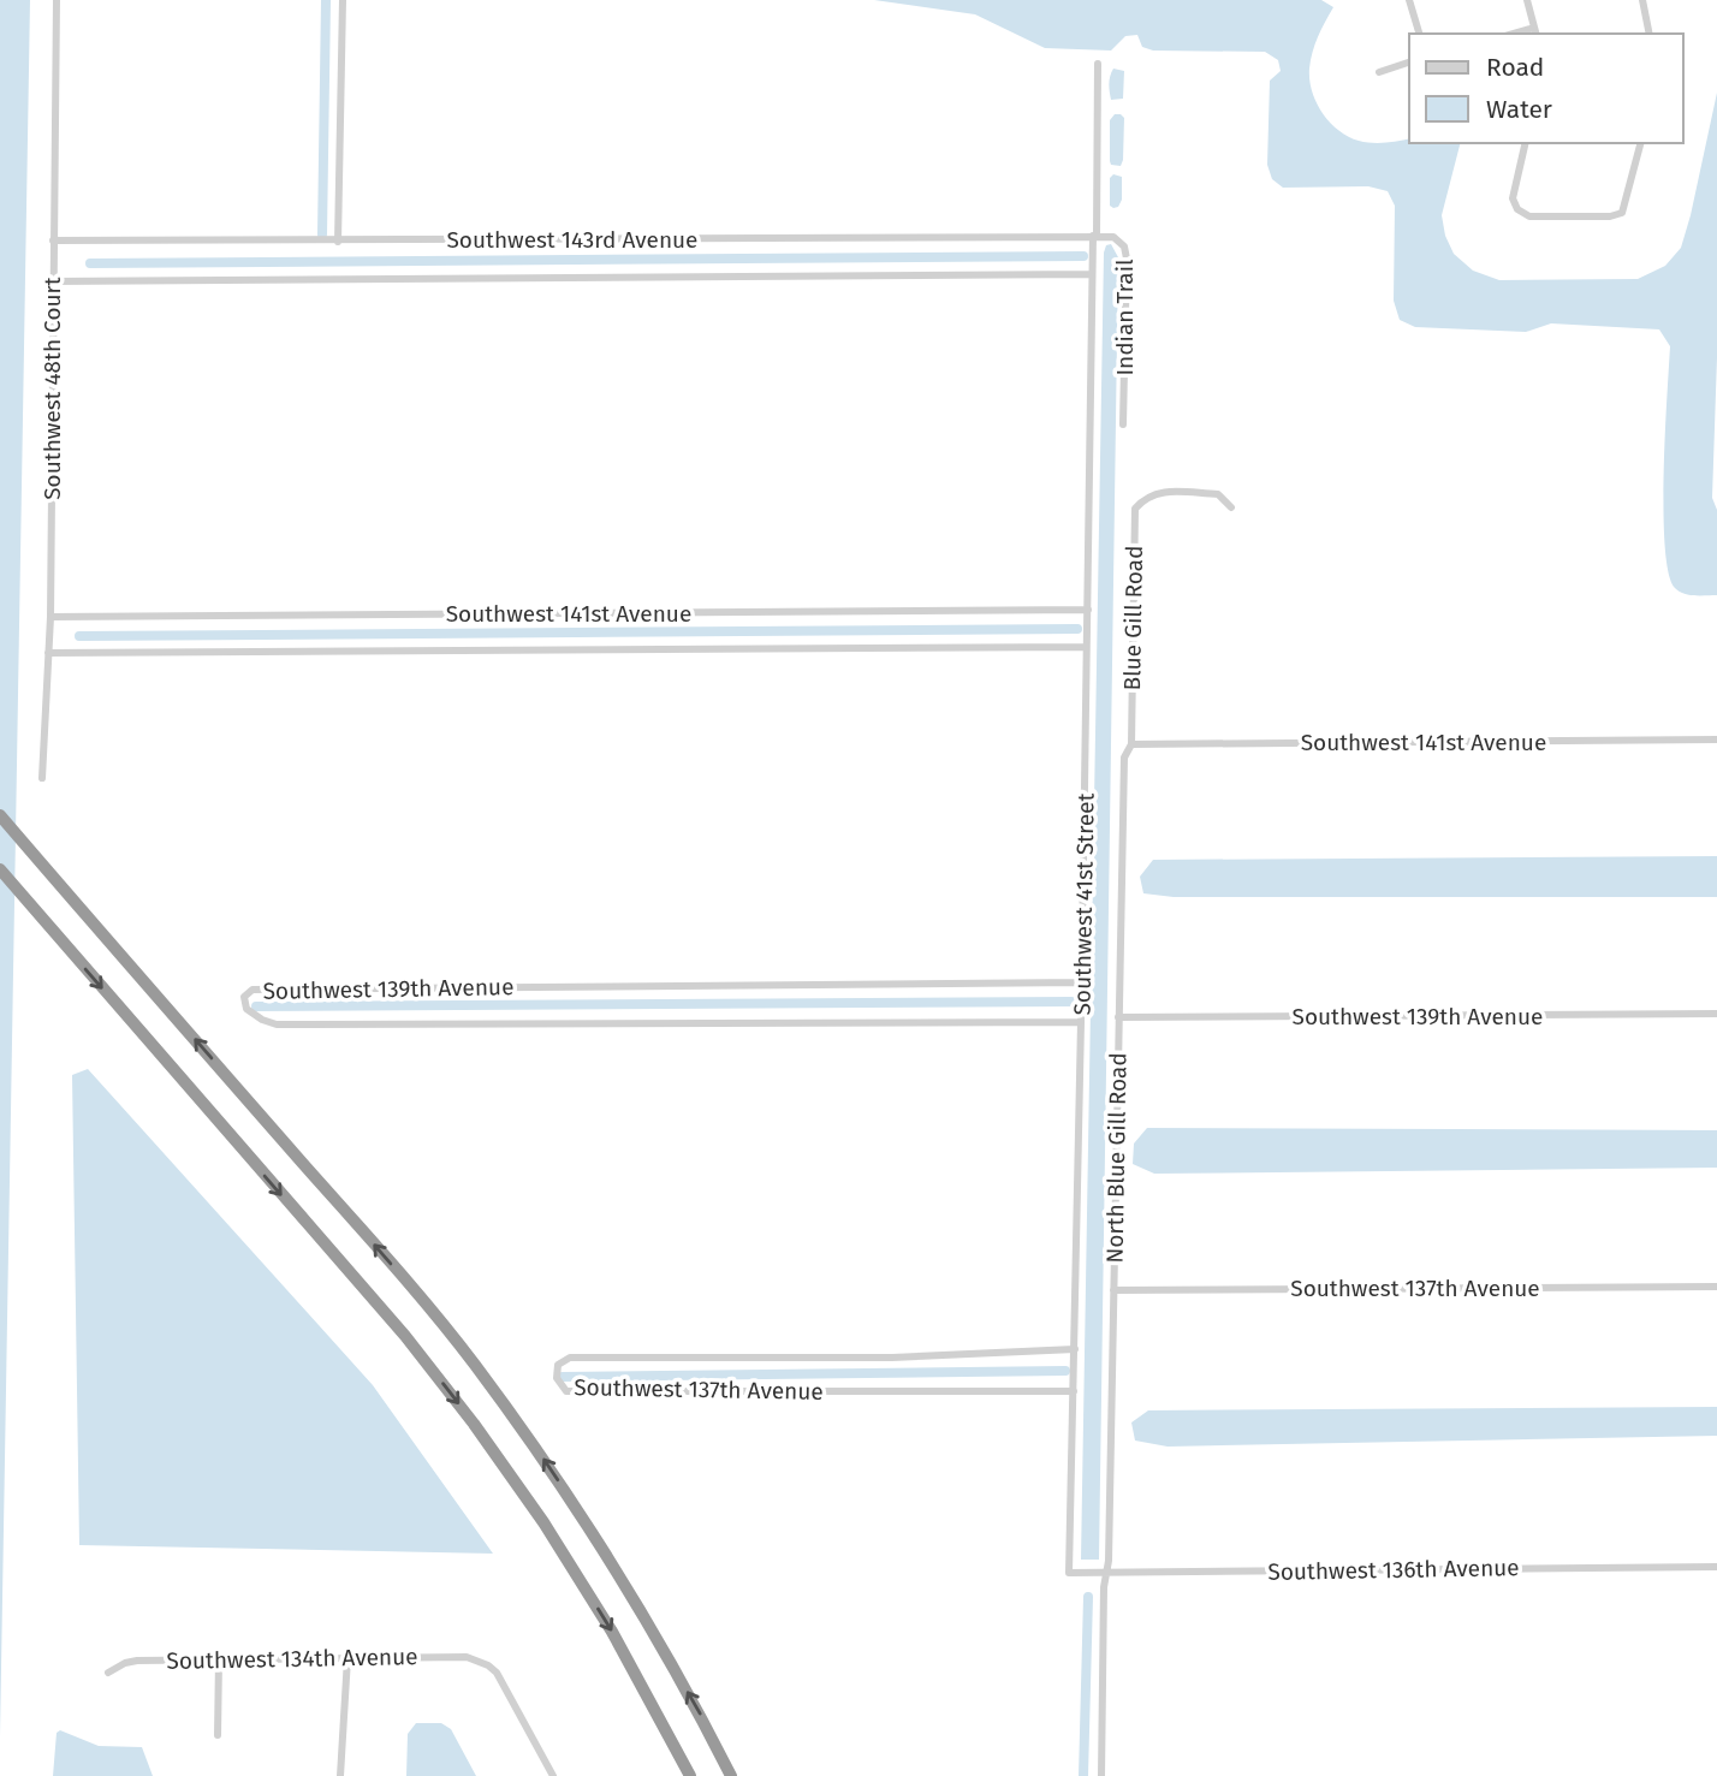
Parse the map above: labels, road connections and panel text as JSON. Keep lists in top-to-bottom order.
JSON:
{
  "streets": {
    "street": [
      "Southwest 143rd Avenue",
      "Indian Trail",
      "Southwest 48th Court",
      "Southwest 141st Avenue",
      "Blue Gill Road",
      "Southwest 41st Street",
      "Southwest 139th Avenue",
      "North Blue Gill Road",
      "Southwest 137th Avenue",
      "Southwest 136th Avenue",
      "Southwest 134th Avenue"
    ]
  },
  "crossings": [
    ["Southwest 143rd Avenue", "Indian Trail"],
    ["Southwest 143rd Avenue", "Southwest 48th Court"],
    ["Southwest 143rd Avenue", "Southwest 41st Street"],
    ["Indian Trail", "Southwest 41st Street"],
    ["Southwest 48th Court", "Southwest 141st Avenue"],
    ["Southwest 141st Avenue", "Blue Gill Road"],
    ["Southwest 141st Avenue", "Southwest 41st Street"],
    ["Southwest 141st Avenue", "North Blue Gill Road"],
    ["Blue Gill Road", "North Blue Gill Road"],
    ["Southwest 41st Street", "Southwest 139th Avenue"],
    ["Southwest 41st Street", "Southwest 137th Avenue"],
    ["Southwest 41st Street", "Southwest 136th Avenue"],
    ["Southwest 139th Avenue", "North Blue Gill Road"],
    ["North Blue Gill Road", "Southwest 137th Avenue"],
    ["North Blue Gill Road", "Southwest 136th Avenue"]
  ],
  "legend": ["Road", "Water"]
}
